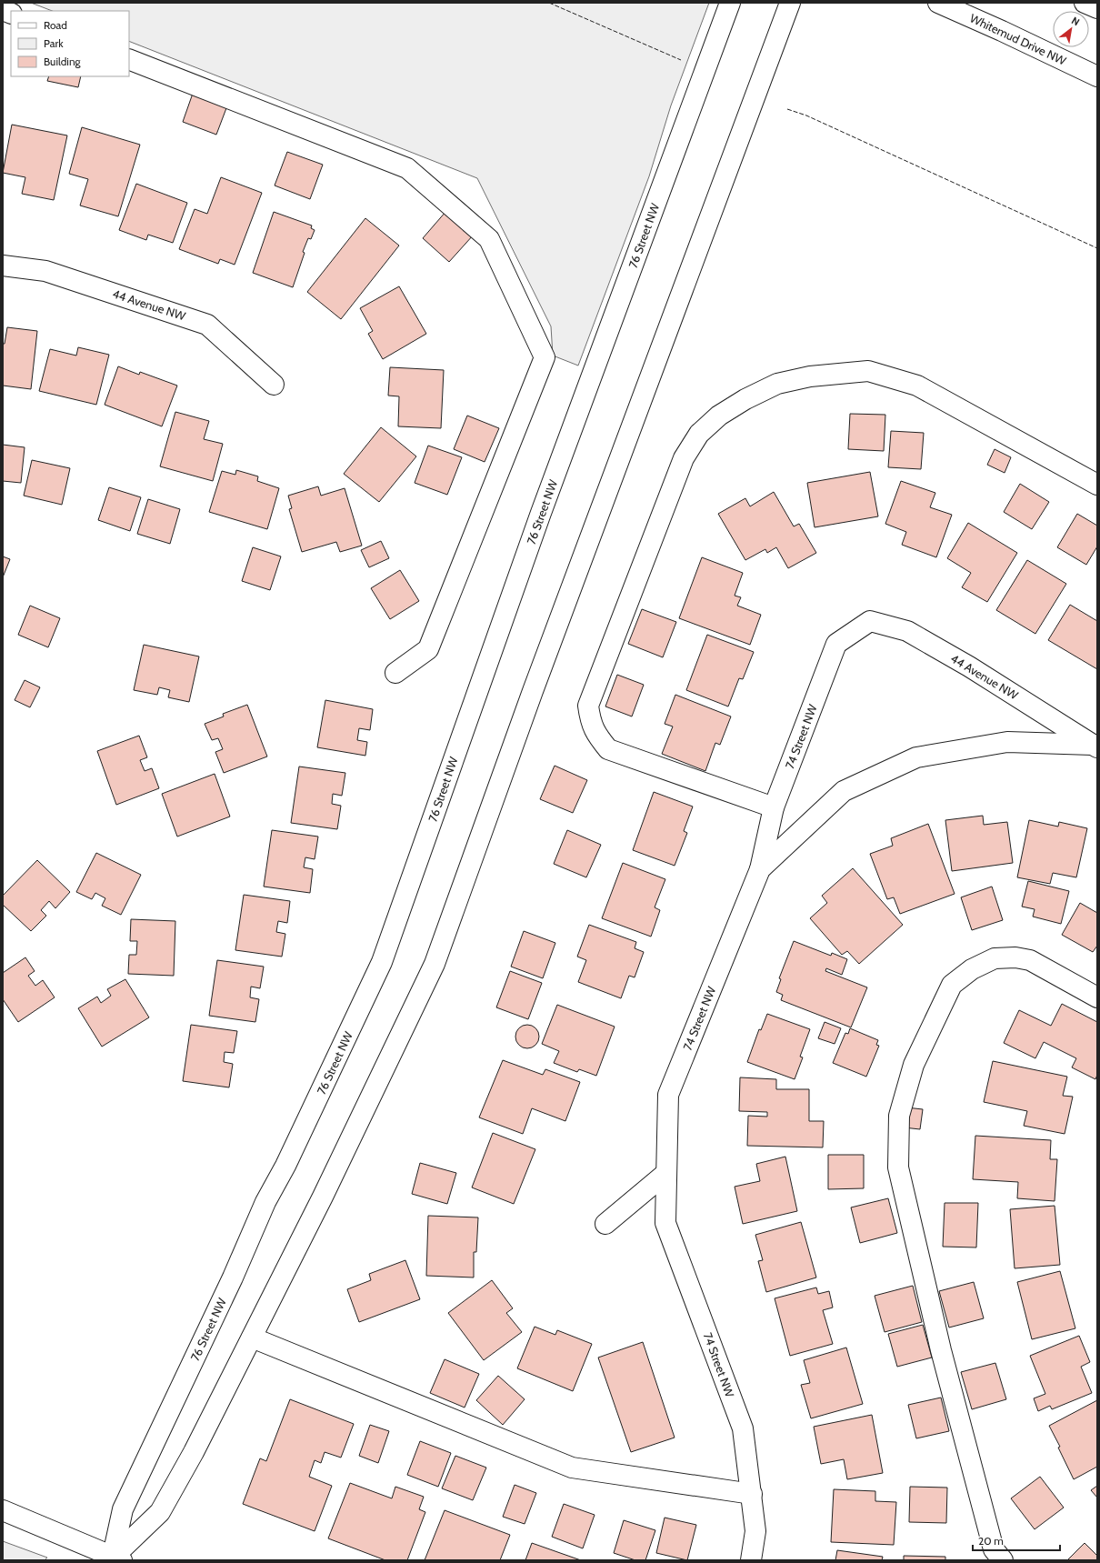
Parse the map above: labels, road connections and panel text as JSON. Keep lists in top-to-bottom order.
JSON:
{
  "streets": {
    "main road": [
      "Whitemud Drive NW",
      "76 Street NW",
      "44 Avenue NW",
      "74 Street NW"
    ]
  },
  "crossings": [
    ["44 Avenue NW", "74 Street NW"]
  ],
  "legend": ["Road", "Park", "Building"],
  "scale_bar": "20 m",
  "north": "top right"
}
